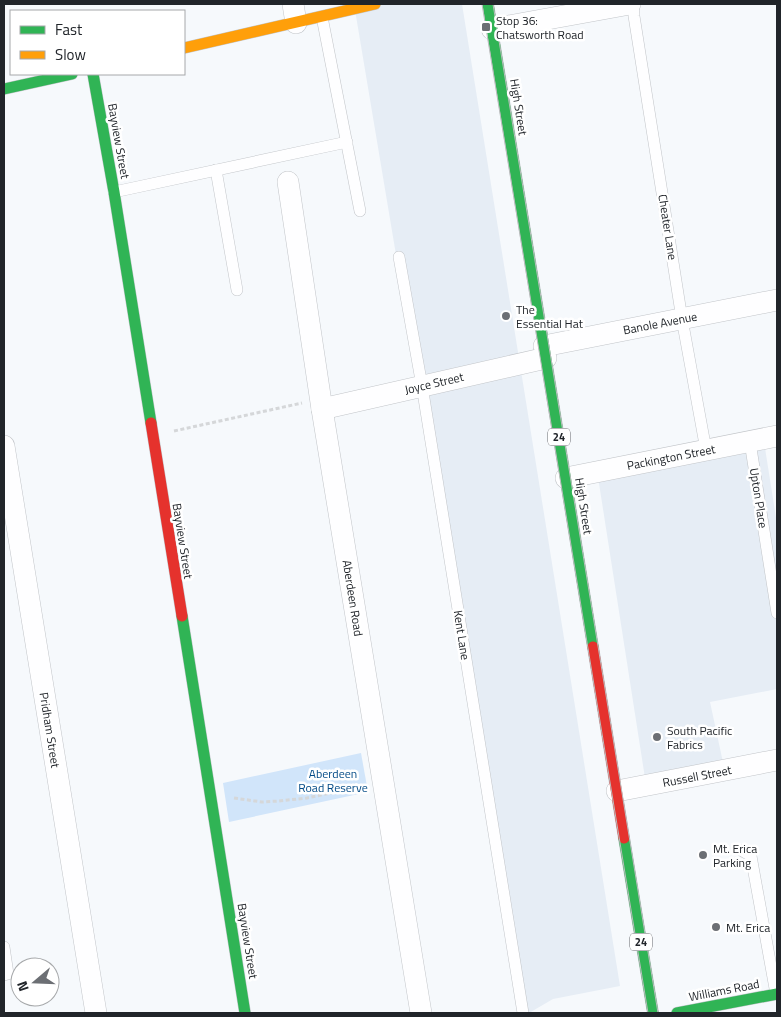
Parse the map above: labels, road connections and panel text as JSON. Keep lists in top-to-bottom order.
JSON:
{
  "streets": {
    "street": [
      "High Street",
      "Bayview Street",
      "Banole Avenue",
      "Joyce Street",
      "24",
      "Packington Street",
      "Aberdeen Road",
      "Pridham Street",
      "Russell Street",
      "Williams Road"
    ],
    "lane": ["Cheater Lane", "Upton Place", "Kent Lane"]
  },
  "crossings": [
    ["High Street", "Banole Avenue"],
    ["High Street", "Joyce Street"],
    ["High Street", "Packington Street"],
    ["High Street", "Russell Street"],
    ["Cheater Lane", "Banole Avenue"],
    ["Cheater Lane", "Packington Street"],
    ["Banole Avenue", "Joyce Street"],
    ["Joyce Street", "Aberdeen Road"],
    ["Joyce Street", "Kent Lane"],
    ["Packington Street", "Upton Place"]
  ],
  "parks": ["Aberdeen Road Reserve"],
  "places": {
    "transit": ["Stop 36: Chatsworth Road"],
    "other": [
      "The Essential Hat",
      "South Pacific Fabrics",
      "Mt. Erica Parking",
      "Mt. Erica"
    ]
  },
  "legend": ["Fast", "Slow"],
  "north": "left"
}
